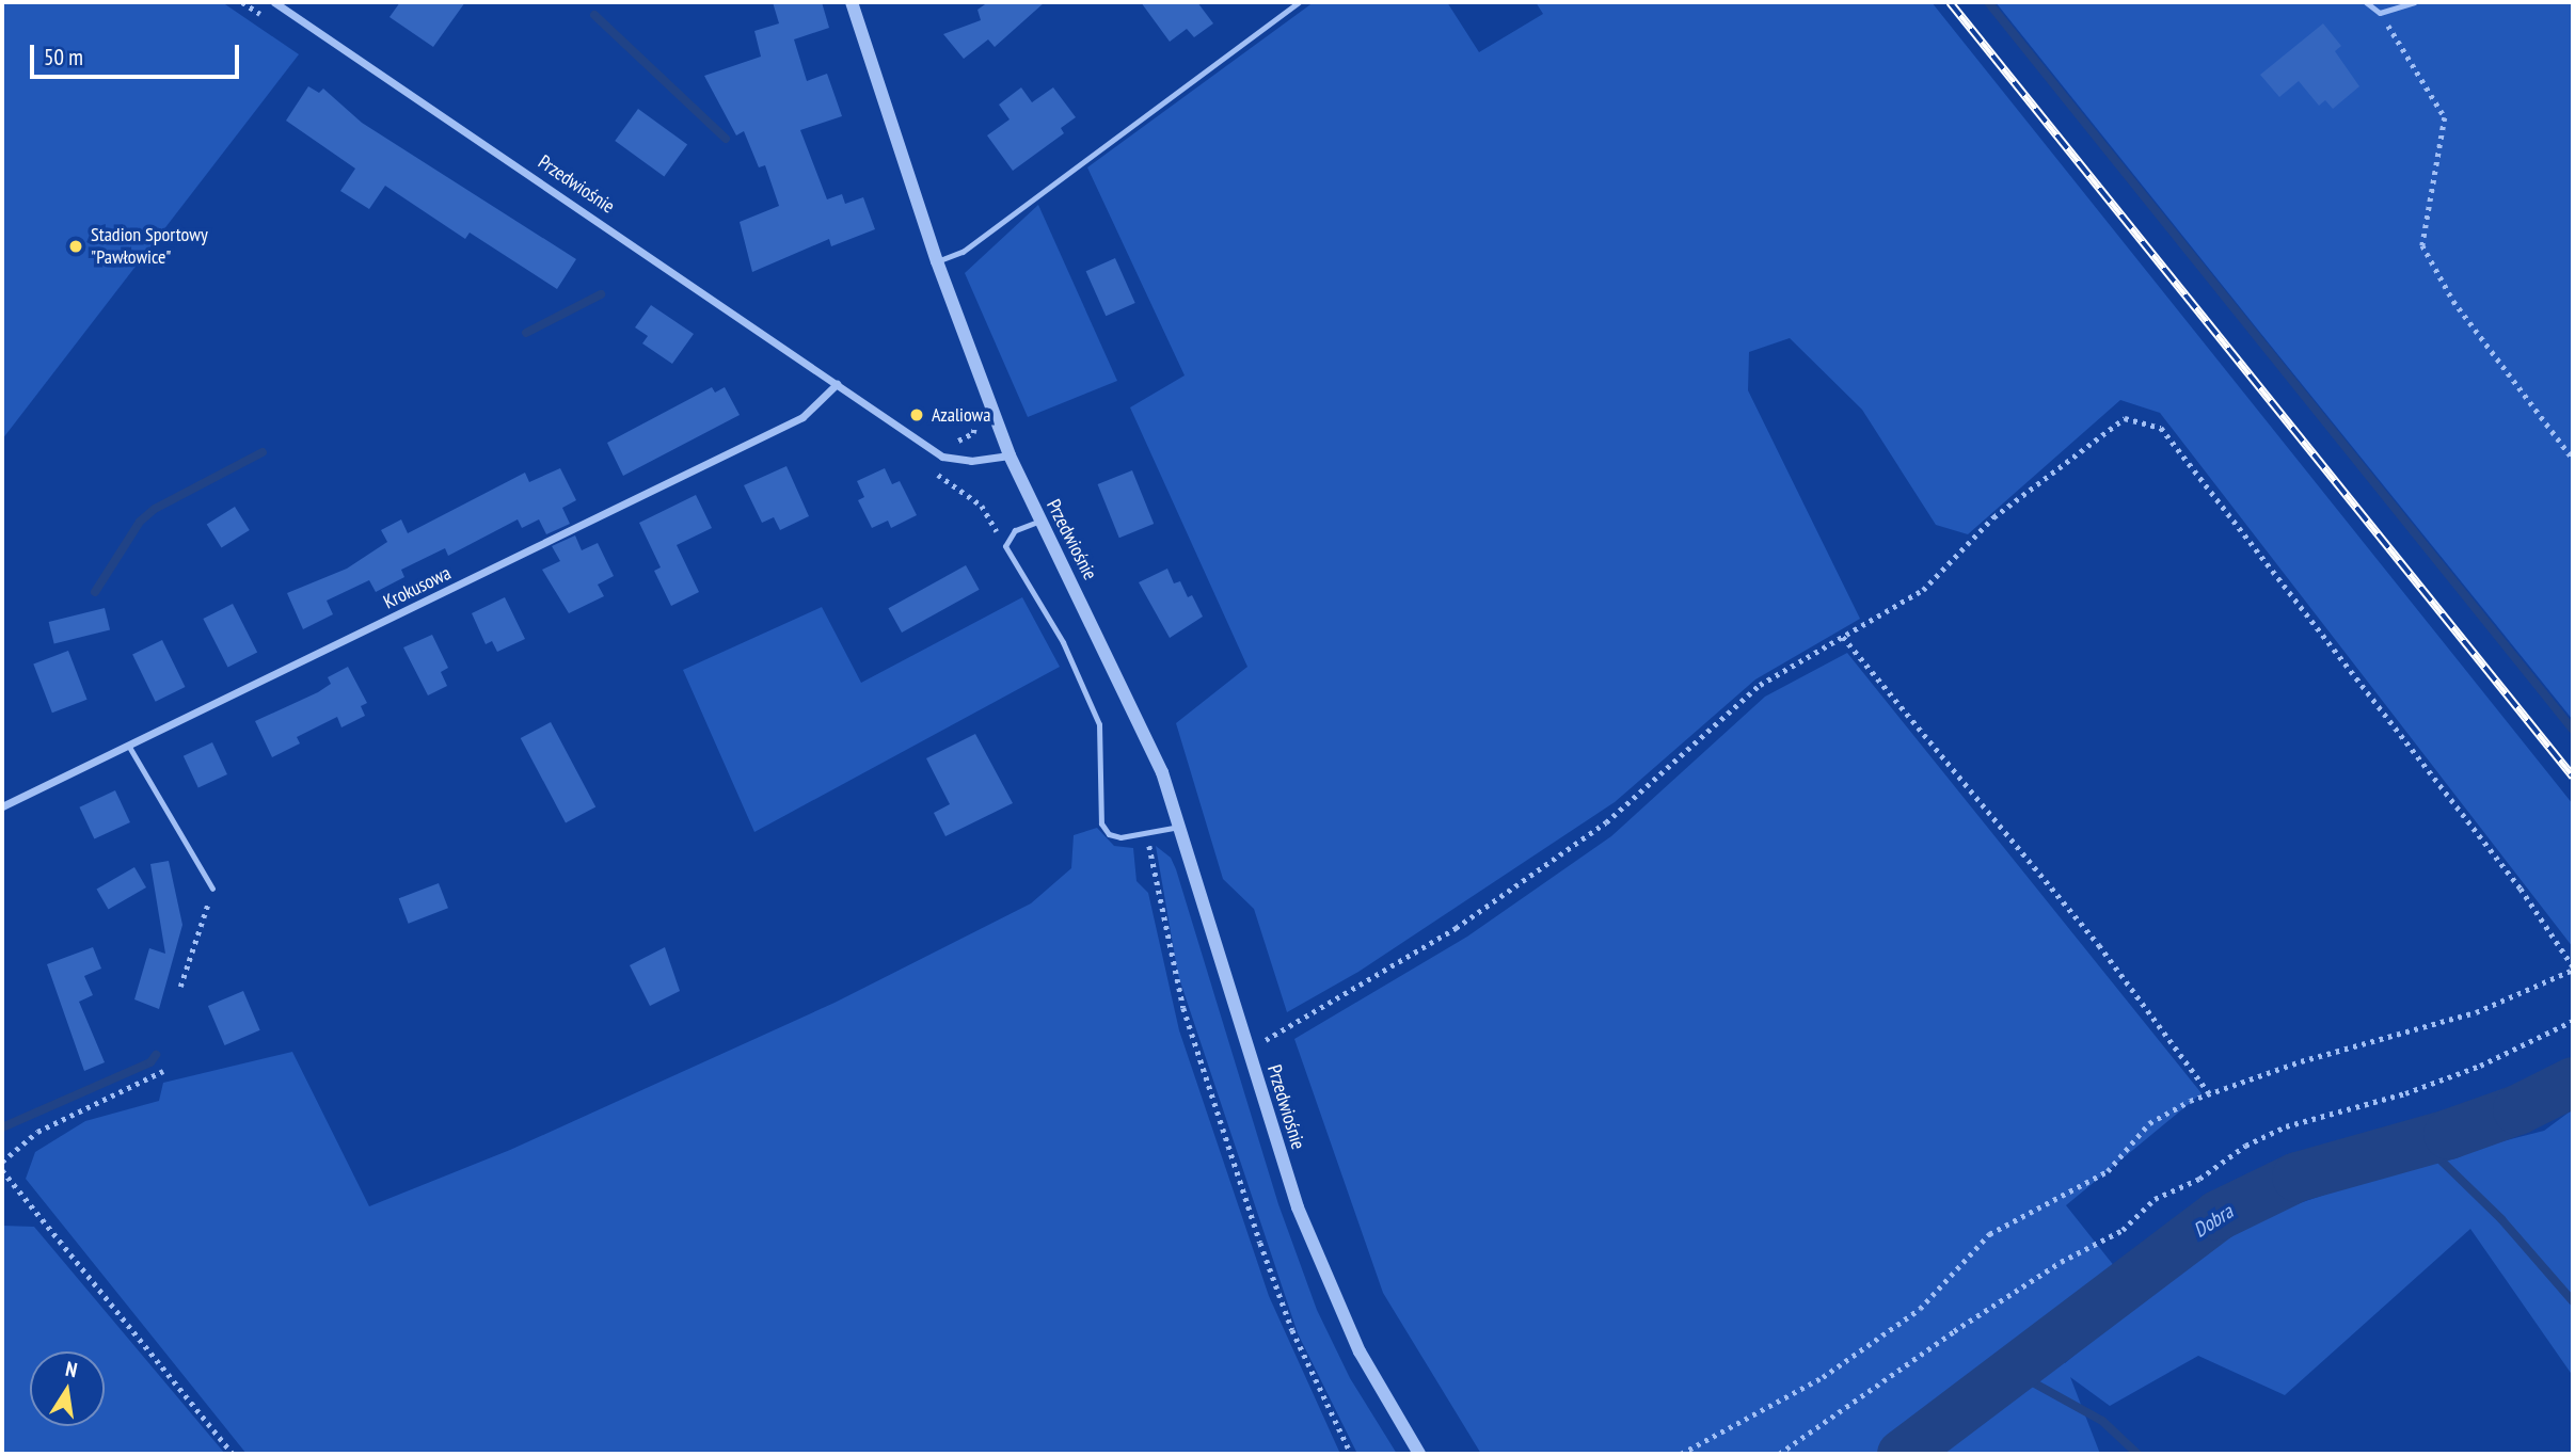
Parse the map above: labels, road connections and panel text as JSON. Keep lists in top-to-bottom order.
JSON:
{
  "streets": {
    "street": ["Przedwiośnie", "Krokusowa"]
  },
  "crossings": [
    ["Przedwiośnie", "Krokusowa"]
  ],
  "water": ["Dobra"],
  "places": ["Stadion Sportowy \"Pawłowice\"", "Azaliowa"],
  "scale_bar": "50 m",
  "north": "top"
}
